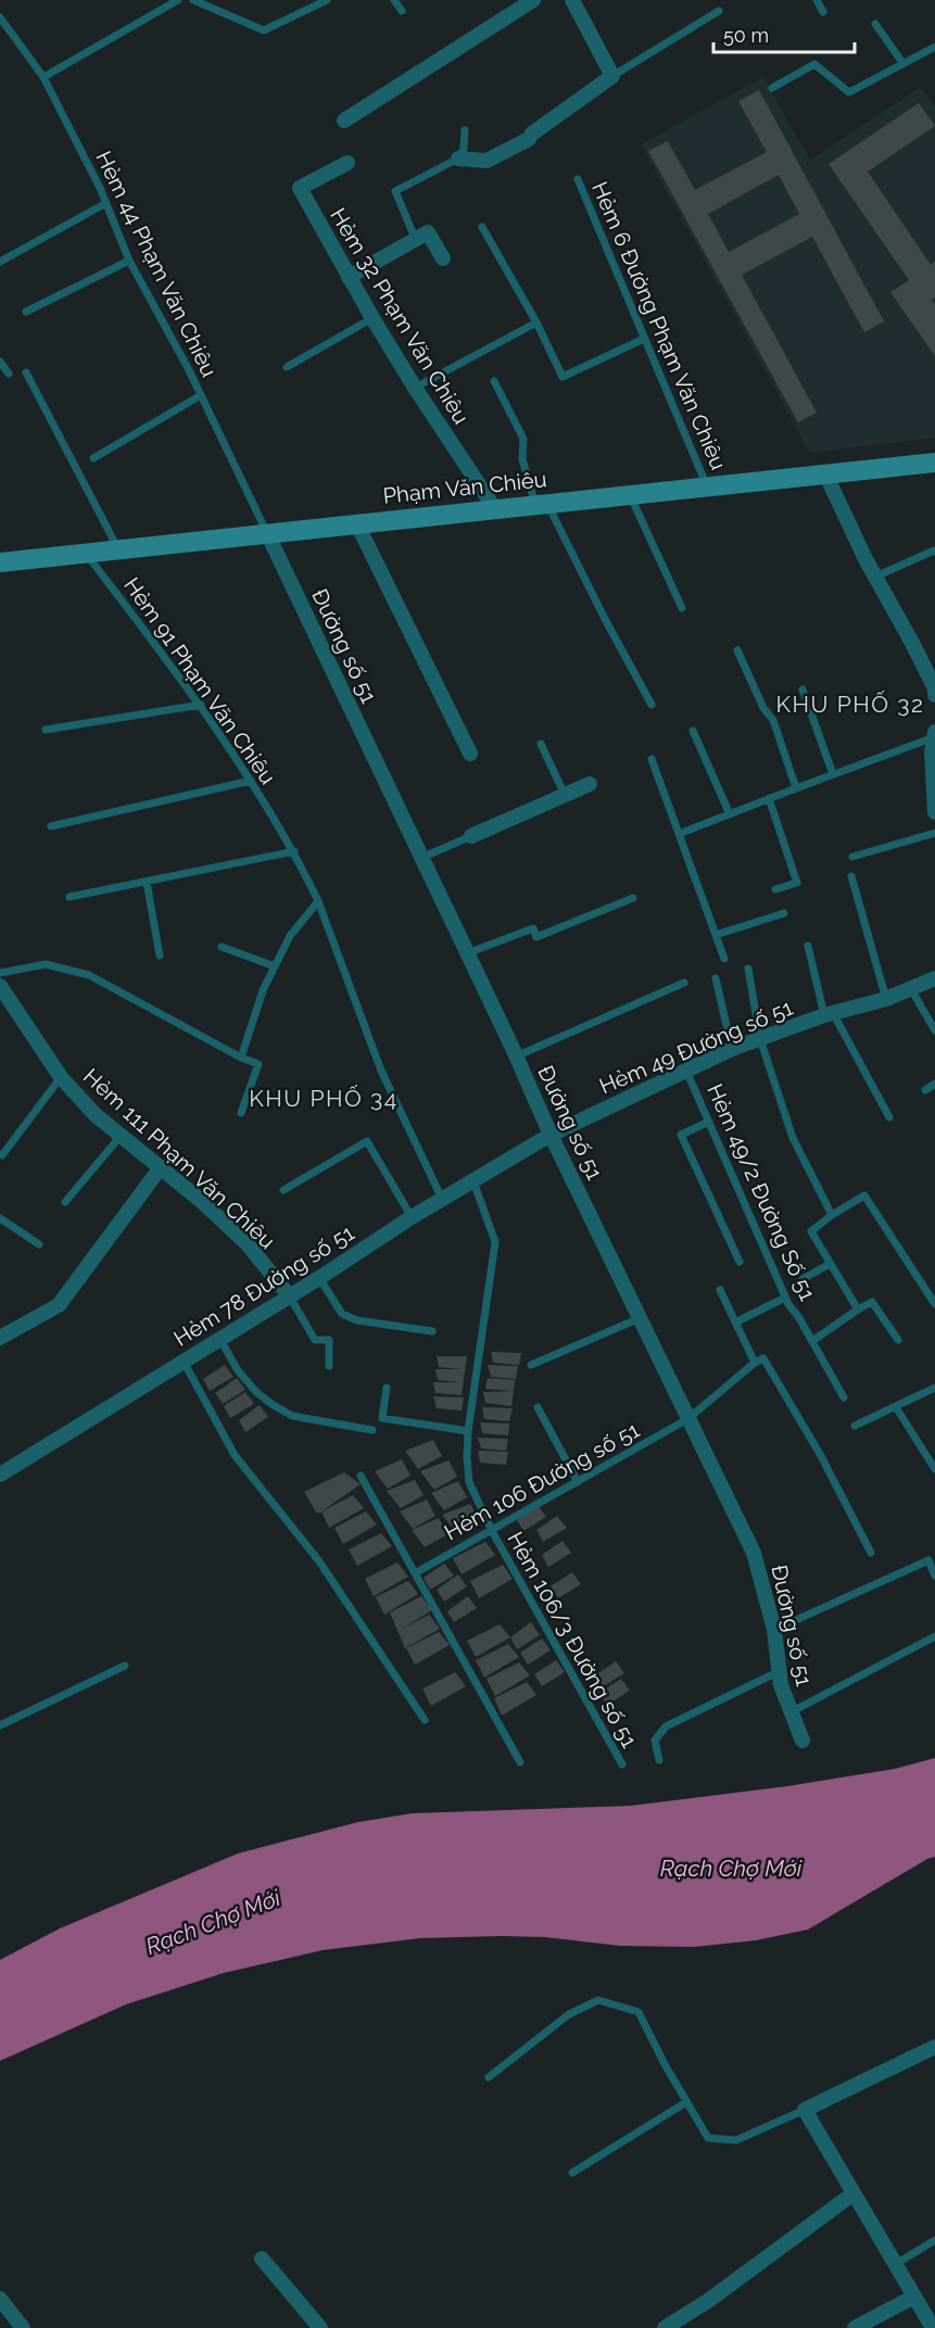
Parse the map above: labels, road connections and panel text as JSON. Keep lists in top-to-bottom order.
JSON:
{
  "streets": {
    "main road": ["Phạm Văn Chiêu"],
    "street": [
      "Hẻm 32 Phạm Văn Chiêu",
      "Đường số 51",
      "Hẻm 49 Đường số 51",
      "Hẻm 111 Phạm Văn Chiêu",
      "Hẻm 78 Đường số 51"
    ],
    "lane": [
      "Hẻm 44 Phạm Văn Chiêu",
      "Hẻm 6 Đường Phạm Văn Chiêu",
      "Hẻm 91 Phạm Văn Chiêu",
      "Hẻm 49/2 Đường Số 51",
      "Hẻm 106 Đường số 51",
      "Hẻm 106/3 Đường số 51"
    ]
  },
  "crossings": [
    ["Hẻm 44 Phạm Văn Chiêu", "Phạm Văn Chiêu"],
    ["Hẻm 44 Phạm Văn Chiêu", "Đường số 51"],
    ["Hẻm 32 Phạm Văn Chiêu", "Phạm Văn Chiêu"],
    ["Hẻm 6 Đường Phạm Văn Chiêu", "Phạm Văn Chiêu"],
    ["Phạm Văn Chiêu", "Đường số 51"],
    ["Phạm Văn Chiêu", "Hẻm 91 Phạm Văn Chiêu"],
    ["Đường số 51", "Hẻm 49 Đường số 51"],
    ["Đường số 51", "Hẻm 78 Đường số 51"],
    ["Đường số 51", "Hẻm 106 Đường số 51"],
    ["Hẻm 91 Phạm Văn Chiêu", "Hẻm 78 Đường số 51"],
    ["Hẻm 49 Đường số 51", "Hẻm 49/2 Đường Số 51"],
    ["Hẻm 49 Đường số 51", "Hẻm 78 Đường số 51"],
    ["Hẻm 111 Phạm Văn Chiêu", "Hẻm 78 Đường số 51"],
    ["Hẻm 78 Đường số 51", "Hẻm 106/3 Đường số 51"],
    ["Hẻm 106 Đường số 51", "Hẻm 106/3 Đường số 51"]
  ],
  "districts": ["KHU PHỐ 32", "KHU PHỐ 34"],
  "water": ["Rạch Chợ Mới"],
  "scale_bar": "50 m"
}
